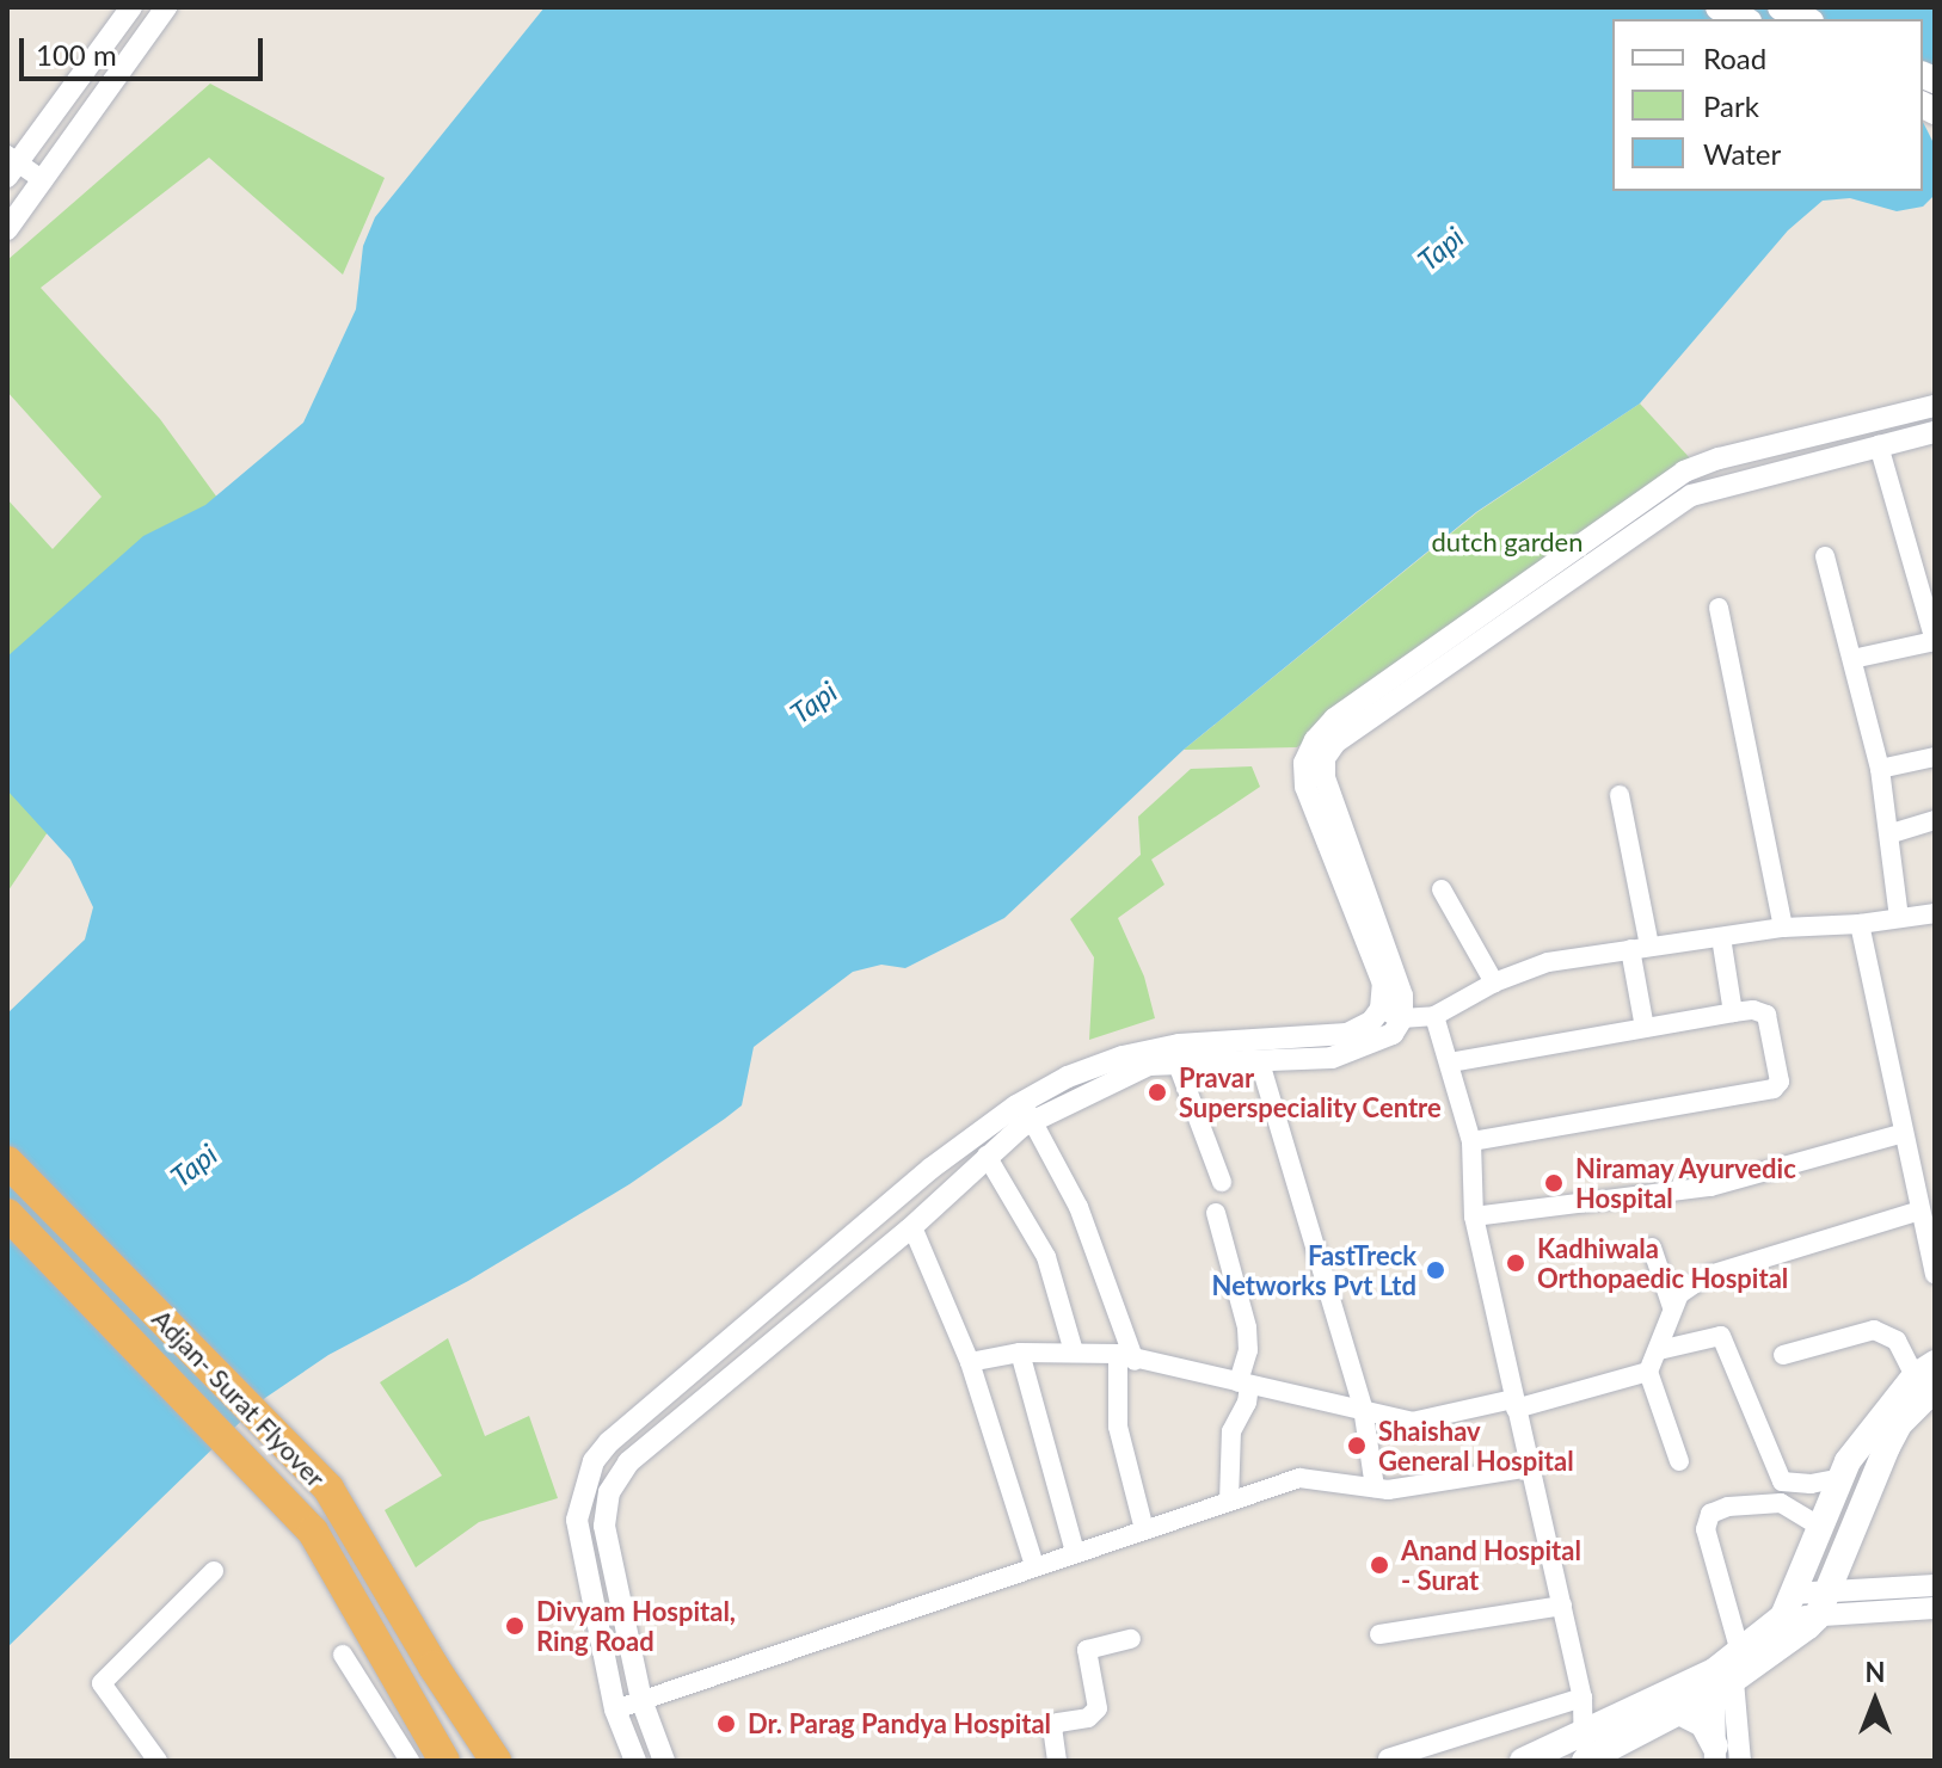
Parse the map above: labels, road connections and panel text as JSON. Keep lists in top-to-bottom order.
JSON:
{
  "streets": {
    "highway": ["Adjan- Surat Flyover"]
  },
  "water": ["Tapi"],
  "parks": ["dutch garden"],
  "places": [
    "Pravar Superspeciality Centre",
    "Niramay Ayurvedic Hospital",
    "Kadhiwala Orthopaedic Hospital",
    "FastTreck Networks Pvt Ltd",
    "Shaishav General Hospital",
    "Anand Hospital - Surat",
    "Divyam Hospital, Ring Road",
    "Dr. Parag Pandya Hospital"
  ],
  "legend": ["Road", "Park", "Water"],
  "scale_bar": "100 m",
  "north": "top"
}
